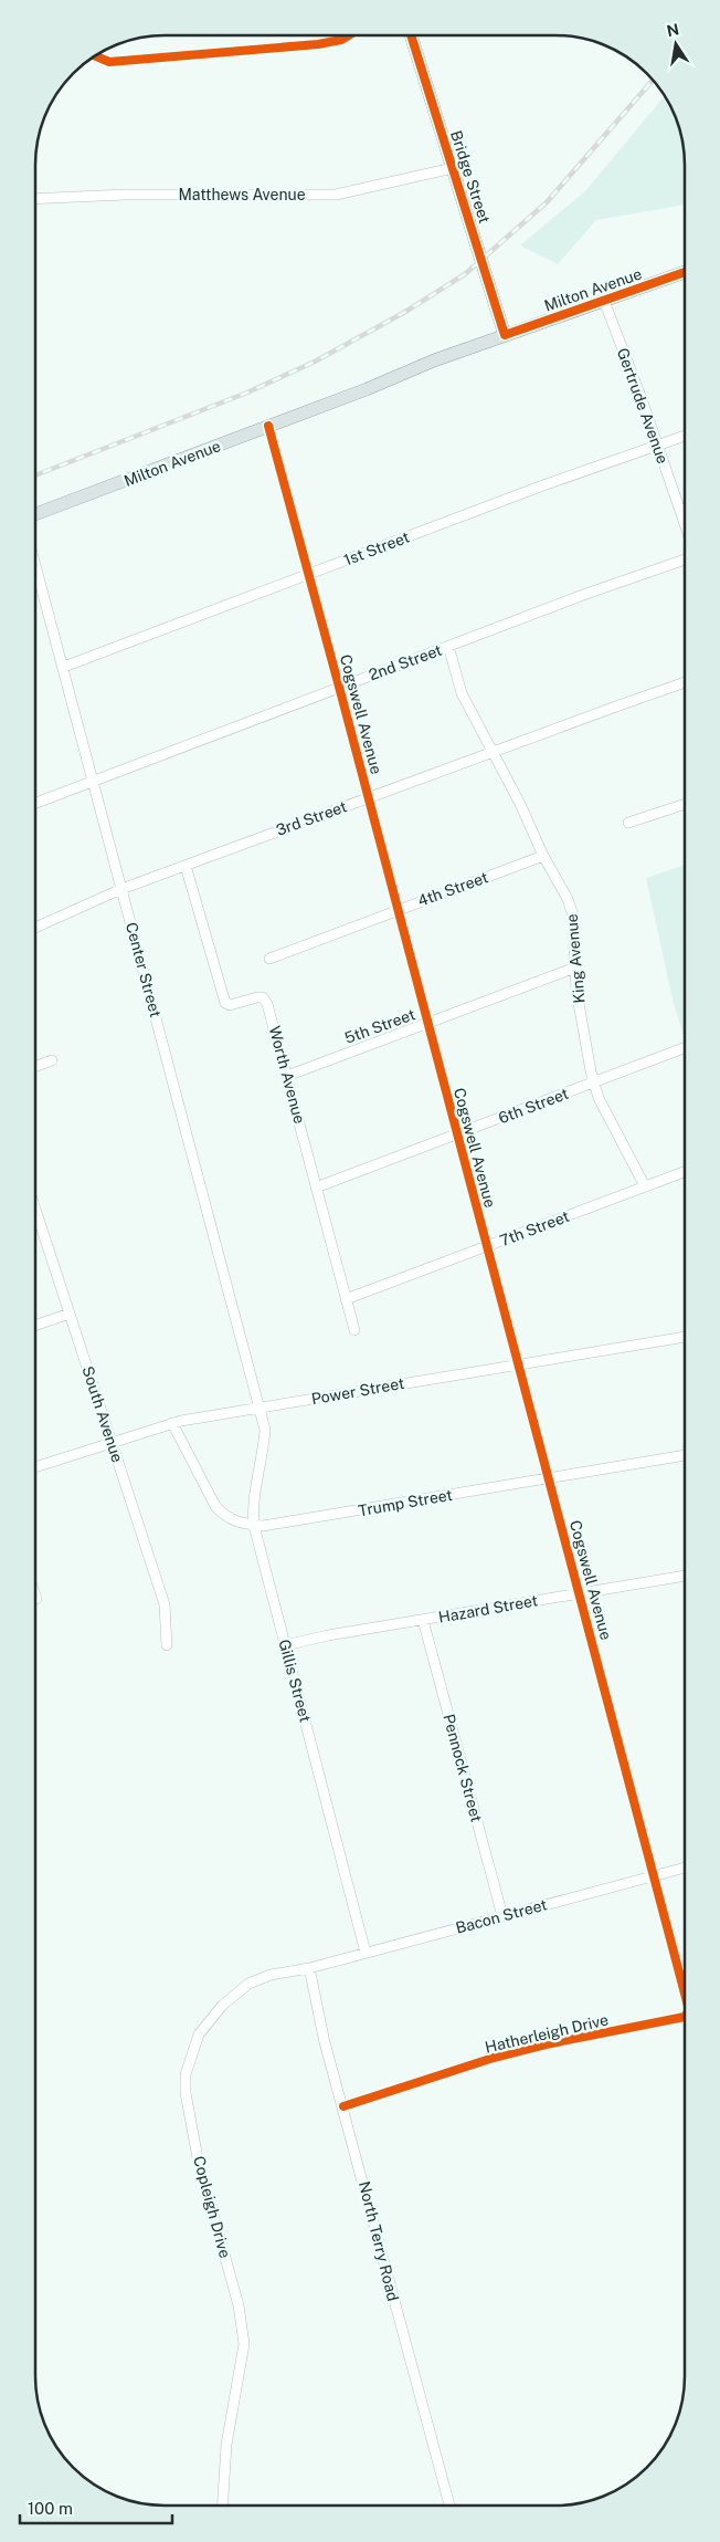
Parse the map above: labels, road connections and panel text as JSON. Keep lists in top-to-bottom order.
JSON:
{
  "streets": {
    "main road": ["Bridge Street", "Milton Avenue"],
    "street": [
      "Matthews Avenue",
      "Gertrude Avenue",
      "1st Street",
      "2nd Street",
      "Cogswell Avenue",
      "3rd Street",
      "4th Street",
      "King Avenue",
      "Center Street",
      "5th Street",
      "Worth Avenue",
      "6th Street",
      "7th Street",
      "Power Street",
      "South Avenue",
      "Trump Street",
      "Hazard Street",
      "Gillis Street",
      "Pennock Street",
      "Bacon Street",
      "Hatherleigh Drive",
      "Copleigh Drive",
      "North Terry Road"
    ]
  },
  "crossings": [
    ["Bridge Street", "Matthews Avenue"],
    ["Bridge Street", "Milton Avenue"],
    ["Milton Avenue", "Gertrude Avenue"],
    ["Milton Avenue", "Cogswell Avenue"],
    ["Gertrude Avenue", "1st Street"],
    ["1st Street", "Cogswell Avenue"],
    ["1st Street", "Center Street"],
    ["2nd Street", "Cogswell Avenue"],
    ["2nd Street", "King Avenue"],
    ["2nd Street", "Center Street"],
    ["Cogswell Avenue", "3rd Street"],
    ["Cogswell Avenue", "4th Street"],
    ["Cogswell Avenue", "5th Street"],
    ["Cogswell Avenue", "6th Street"],
    ["Cogswell Avenue", "7th Street"],
    ["Cogswell Avenue", "Power Street"],
    ["Cogswell Avenue", "Trump Street"],
    ["Cogswell Avenue", "Hazard Street"],
    ["Cogswell Avenue", "Bacon Street"],
    ["Cogswell Avenue", "Hatherleigh Drive"],
    ["3rd Street", "King Avenue"],
    ["3rd Street", "Center Street"],
    ["3rd Street", "Worth Avenue"],
    ["4th Street", "King Avenue"],
    ["King Avenue", "5th Street"],
    ["King Avenue", "6th Street"],
    ["King Avenue", "7th Street"],
    ["Center Street", "Power Street"],
    ["Center Street", "Gillis Street"],
    ["5th Street", "Worth Avenue"],
    ["Worth Avenue", "6th Street"],
    ["Worth Avenue", "7th Street"],
    ["Power Street", "South Avenue"],
    ["Power Street", "Trump Street"],
    ["Power Street", "Gillis Street"],
    ["Trump Street", "Gillis Street"],
    ["Hazard Street", "Gillis Street"],
    ["Hazard Street", "Pennock Street"],
    ["Gillis Street", "Bacon Street"],
    ["Pennock Street", "Bacon Street"],
    ["Bacon Street", "Copleigh Drive"],
    ["Bacon Street", "North Terry Road"],
    ["Hatherleigh Drive", "North Terry Road"],
    ["Copleigh Drive", "North Terry Road"]
  ],
  "scale_bar": "100 m",
  "north": "top"
}
